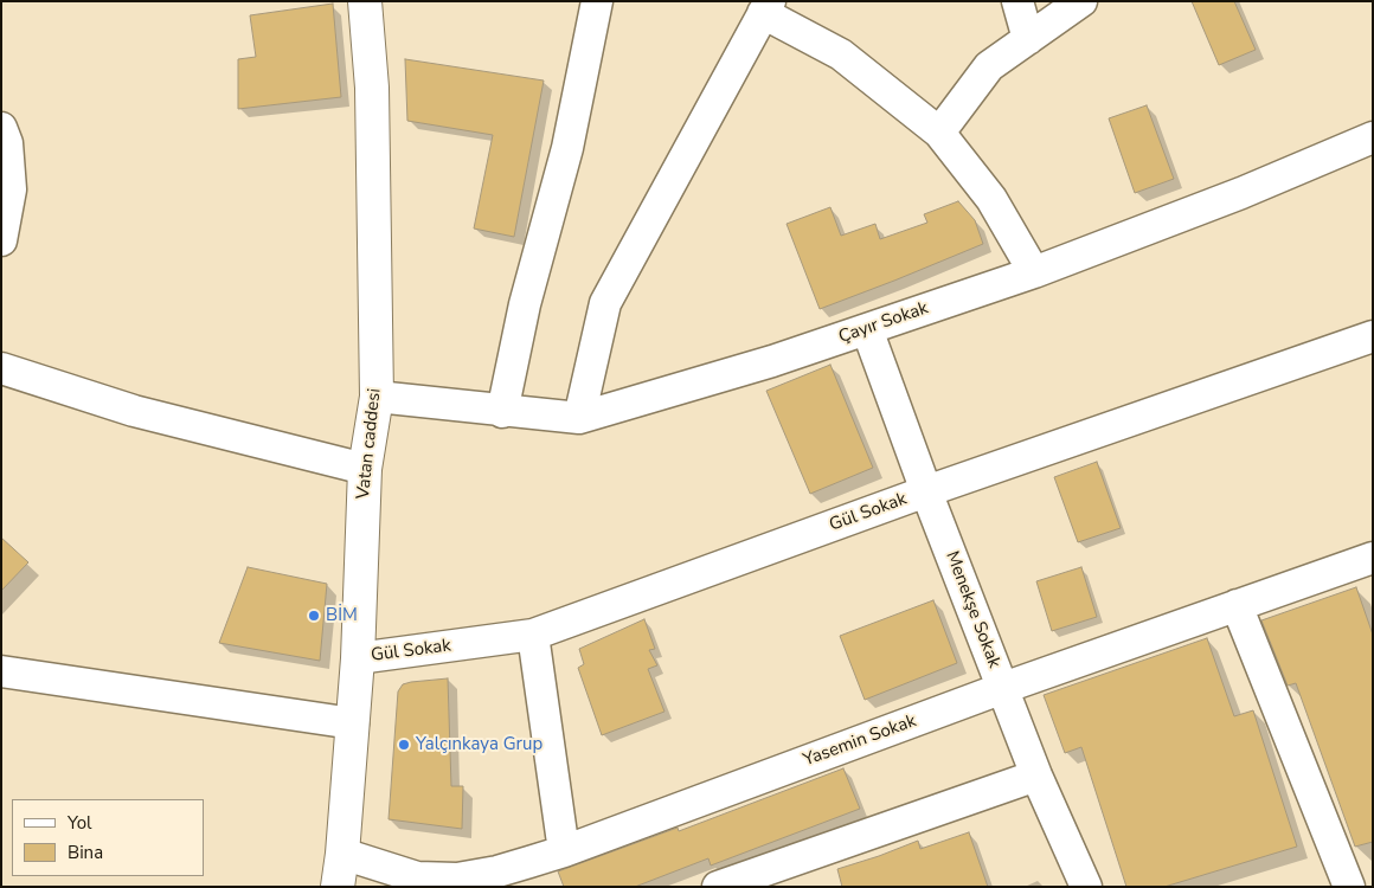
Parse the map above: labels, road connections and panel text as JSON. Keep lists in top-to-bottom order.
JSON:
{
  "streets": {
    "street": [
      "Çayır Sokak",
      "Vatan caddesi",
      "Gül Sokak",
      "Menekşe Sokak",
      "Yasemin Sokak"
    ]
  },
  "crossings": [
    ["Çayır Sokak", "Vatan caddesi"],
    ["Çayır Sokak", "Menekşe Sokak"],
    ["Vatan caddesi", "Gül Sokak"],
    ["Vatan caddesi", "Yasemin Sokak"],
    ["Gül Sokak", "Menekşe Sokak"],
    ["Menekşe Sokak", "Yasemin Sokak"]
  ],
  "places": ["BİM", "Yalçınkaya Grup"],
  "legend": ["Yol", "Bina"]
}
